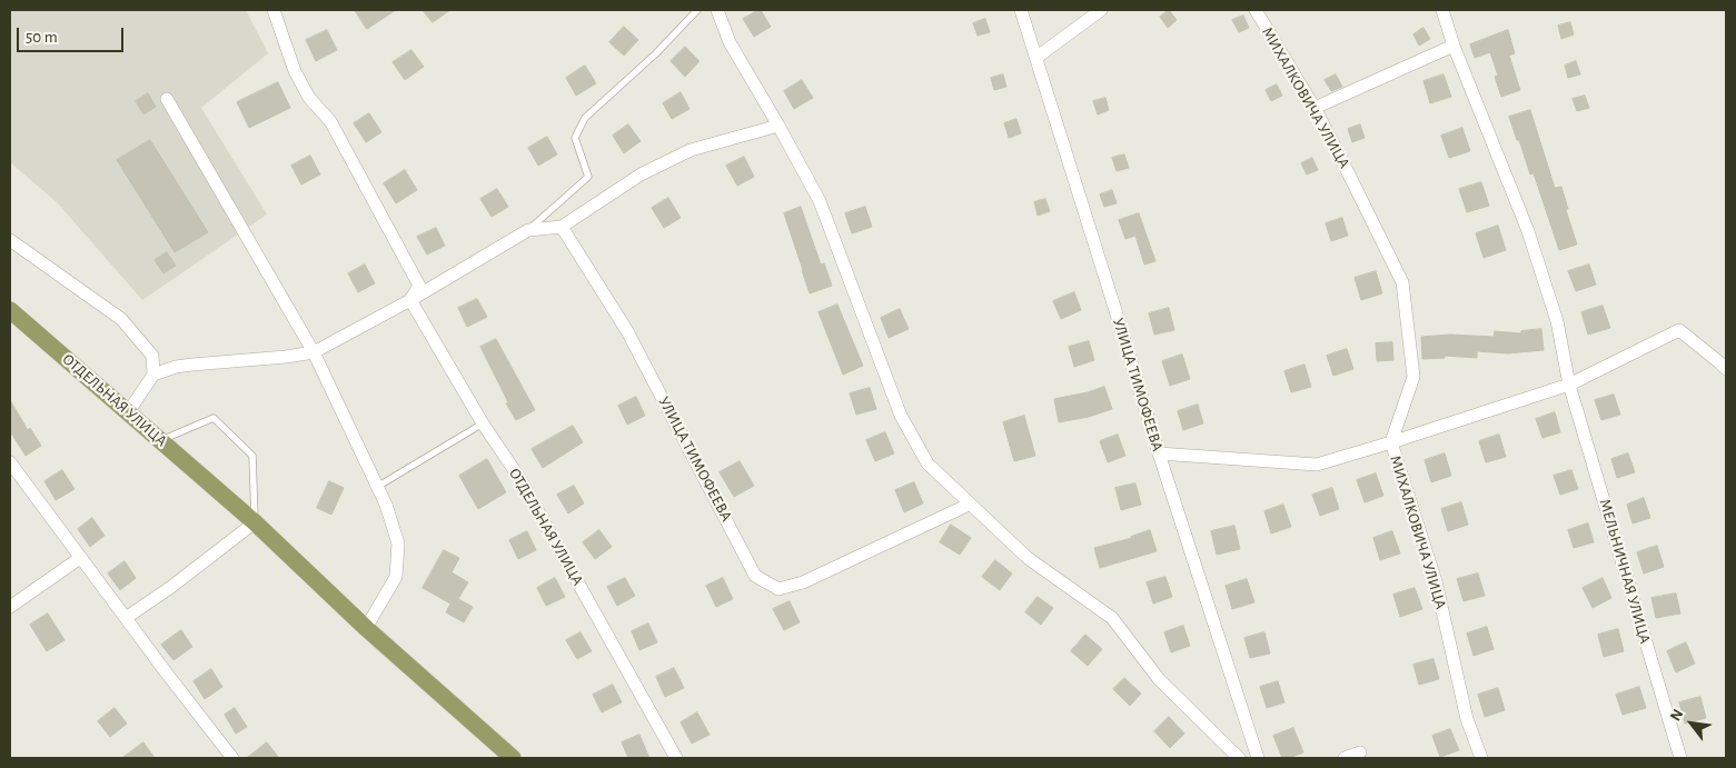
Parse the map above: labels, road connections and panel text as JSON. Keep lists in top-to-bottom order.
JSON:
{
  "streets": {
    "main road": ["ОТДЕЛЬНАЯ УЛИЦА"],
    "street": ["МИХАЛКОВИЧА УЛИЦА", "УЛИЦА ТИМОФЕЕВА", "МЕЛЬНИЧНАЯ УЛИЦА"]
  },
  "scale_bar": "50 m",
  "north": "top left"
}
